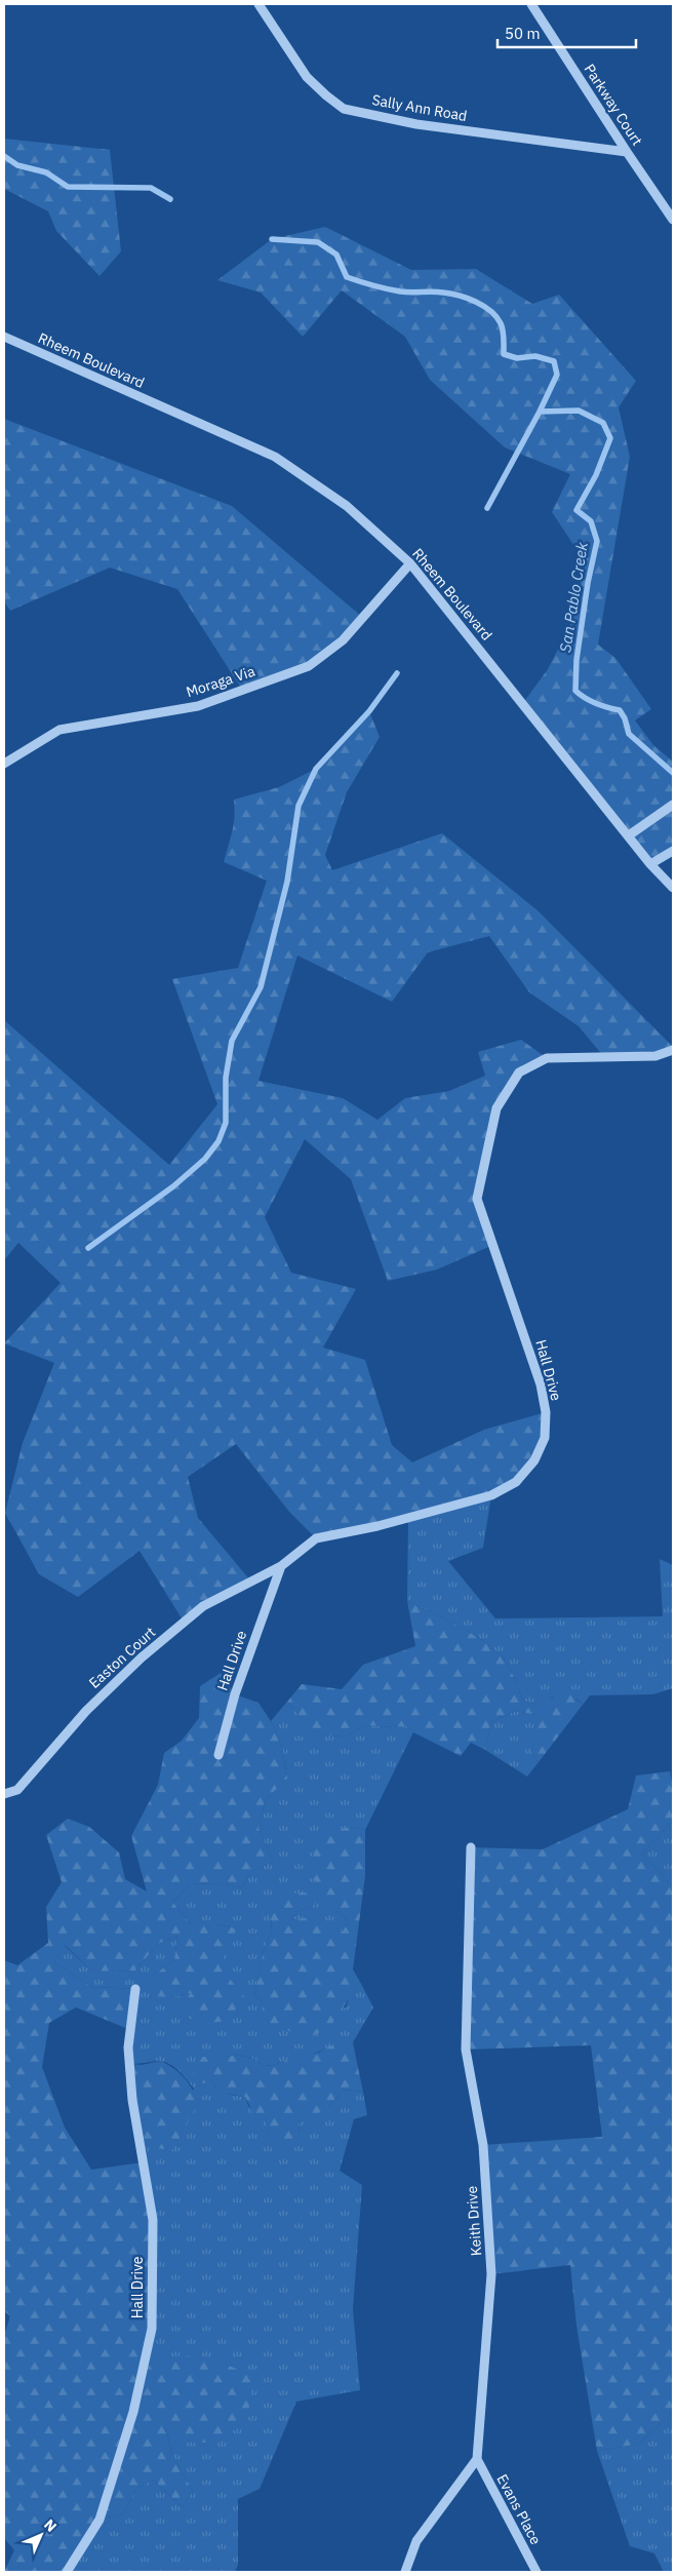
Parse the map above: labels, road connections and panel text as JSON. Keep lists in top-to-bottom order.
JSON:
{
  "streets": {
    "street": [
      "Parkway Court",
      "Sally Ann Road",
      "Rheem Boulevard",
      "Moraga Via",
      "Hall Drive",
      "Easton Court",
      "Keith Drive",
      "Evans Place"
    ]
  },
  "crossings": [
    ["Parkway Court", "Sally Ann Road"],
    ["Rheem Boulevard", "Moraga Via"],
    ["Hall Drive", "Easton Court"],
    ["Keith Drive", "Evans Place"]
  ],
  "water": ["San Pablo Creek"],
  "scale_bar": "50 m",
  "north": "top right"
}
